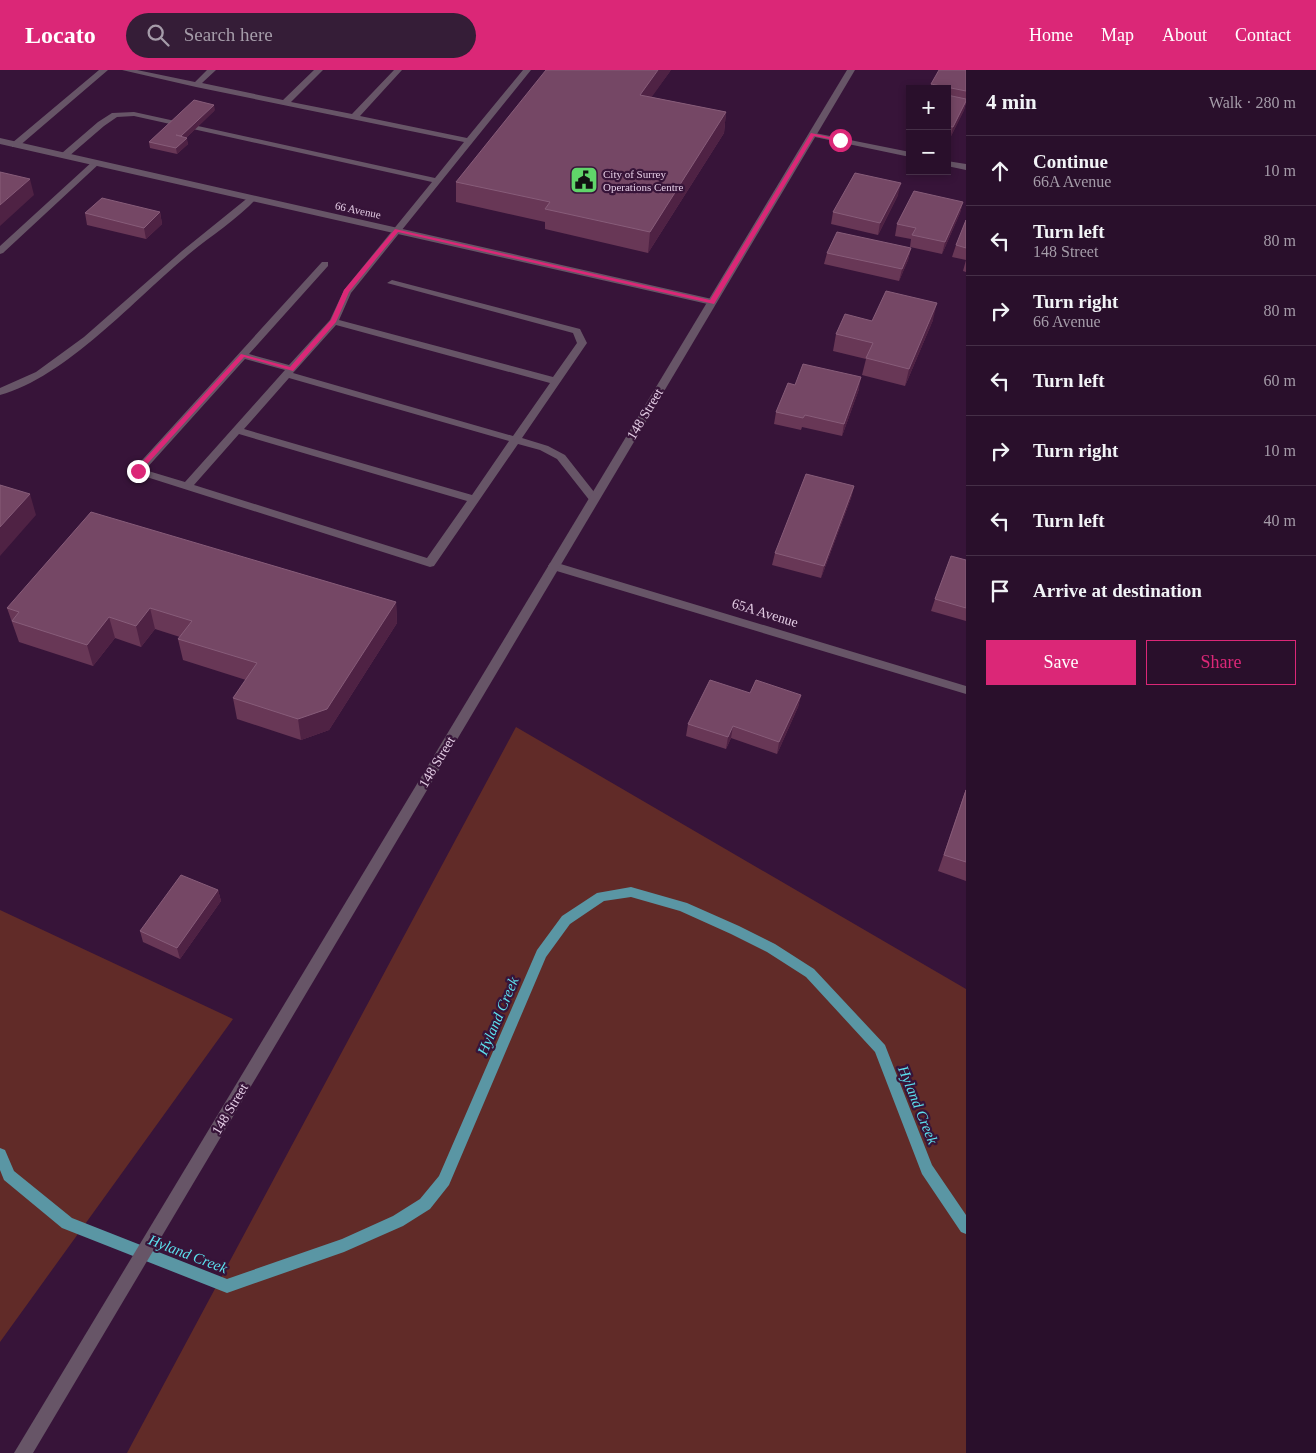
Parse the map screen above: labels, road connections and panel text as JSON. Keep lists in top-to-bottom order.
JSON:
{
  "streets": {
    "street": ["66 Avenue", "148 Street", "65A Avenue"]
  },
  "crossings": [
    ["66 Avenue", "148 Street"],
    ["148 Street", "65A Avenue"]
  ],
  "water": ["Hyland Creek"],
  "places": {
    "public building": ["City of Surrey Operations Centre"]
  },
  "page": {
    "header": "Locato",
    "search": "Search here",
    "nav": [
      "Home",
      "Map",
      "About",
      "Contact"
    ],
    "heading": ["4 min", "Walk · 280 m"],
    "map_buttons": ["+", "−"],
    "list": [
      ["Continue", "66A Avenue", "10 m"],
      ["Turn left", "148 Street", "80 m"],
      ["Turn right", "66 Avenue", "80 m"],
      ["Turn left", "60 m"],
      ["Turn right", "10 m"],
      ["Turn left", "40 m"],
      "Arrive at destination"
    ],
    "buttons": ["Save", "Share"]
  }
}
